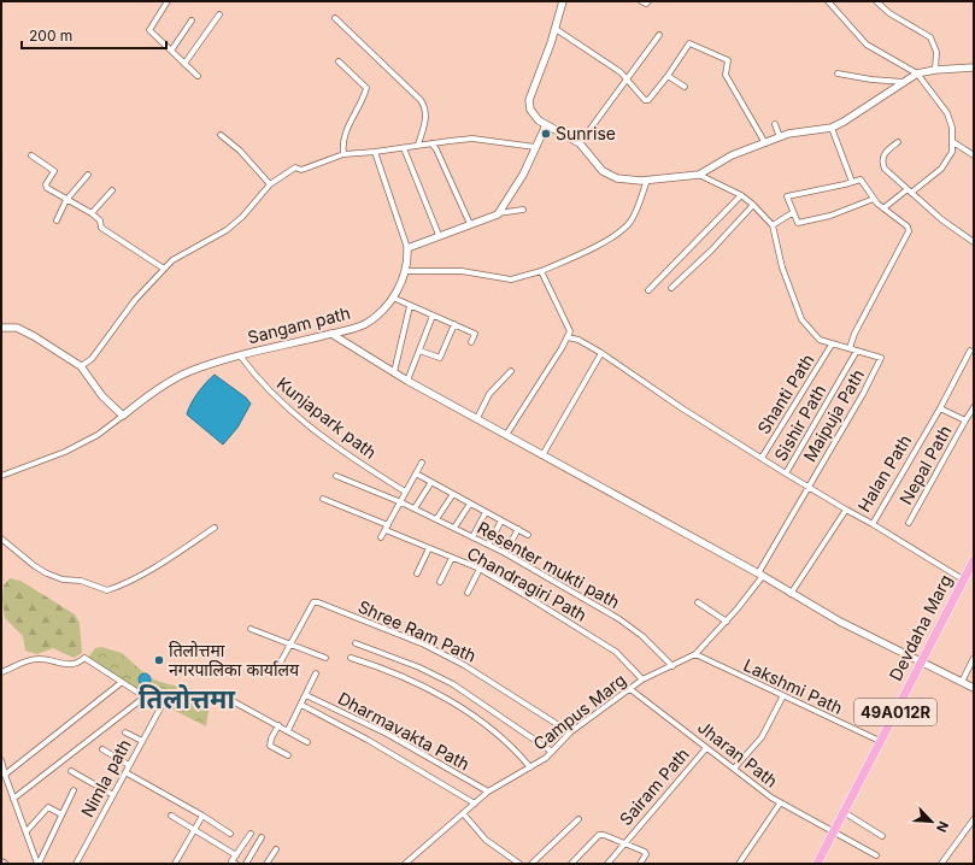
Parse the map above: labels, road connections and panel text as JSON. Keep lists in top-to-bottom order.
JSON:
{
  "streets": {
    "main road": ["Devdaha Marg", "49A012R"],
    "street": [
      "Sangam path",
      "Shanti Path",
      "Maipuja Path",
      "Kunjapark path",
      "Sishir Path",
      "Nepal Path",
      "Halan Path",
      "Resenter mukti path",
      "Chandragiri Path",
      "Shree Ram Path",
      "Lakshmi Path",
      "Campus Marg",
      "Dharmavakta Path",
      "Jharan Path",
      "Nimla path",
      "Sairam Path"
    ]
  },
  "crossings": [
    ["Sangam path", "Kunjapark path"],
    ["Maipuja Path", "Sishir Path"],
    ["Maipuja Path", "Campus Marg"],
    ["Sishir Path", "Halan Path"],
    ["Resenter mukti path", "Campus Marg"],
    ["Chandragiri Path", "Campus Marg"],
    ["Devdaha Marg", "Lakshmi Path"],
    ["Devdaha Marg", "Jharan Path"],
    ["Shree Ram Path", "Campus Marg"],
    ["Lakshmi Path", "Campus Marg"],
    ["Campus Marg", "Dharmavakta Path"],
    ["Campus Marg", "Jharan Path"],
    ["Jharan Path", "Sairam Path"]
  ],
  "districts": ["तिलोत्तमा"],
  "places": ["Sunrise", "तिलोत्तमा नगरपालिका कार्यालय"],
  "scale_bar": "200 m",
  "north": "bottom right"
}
